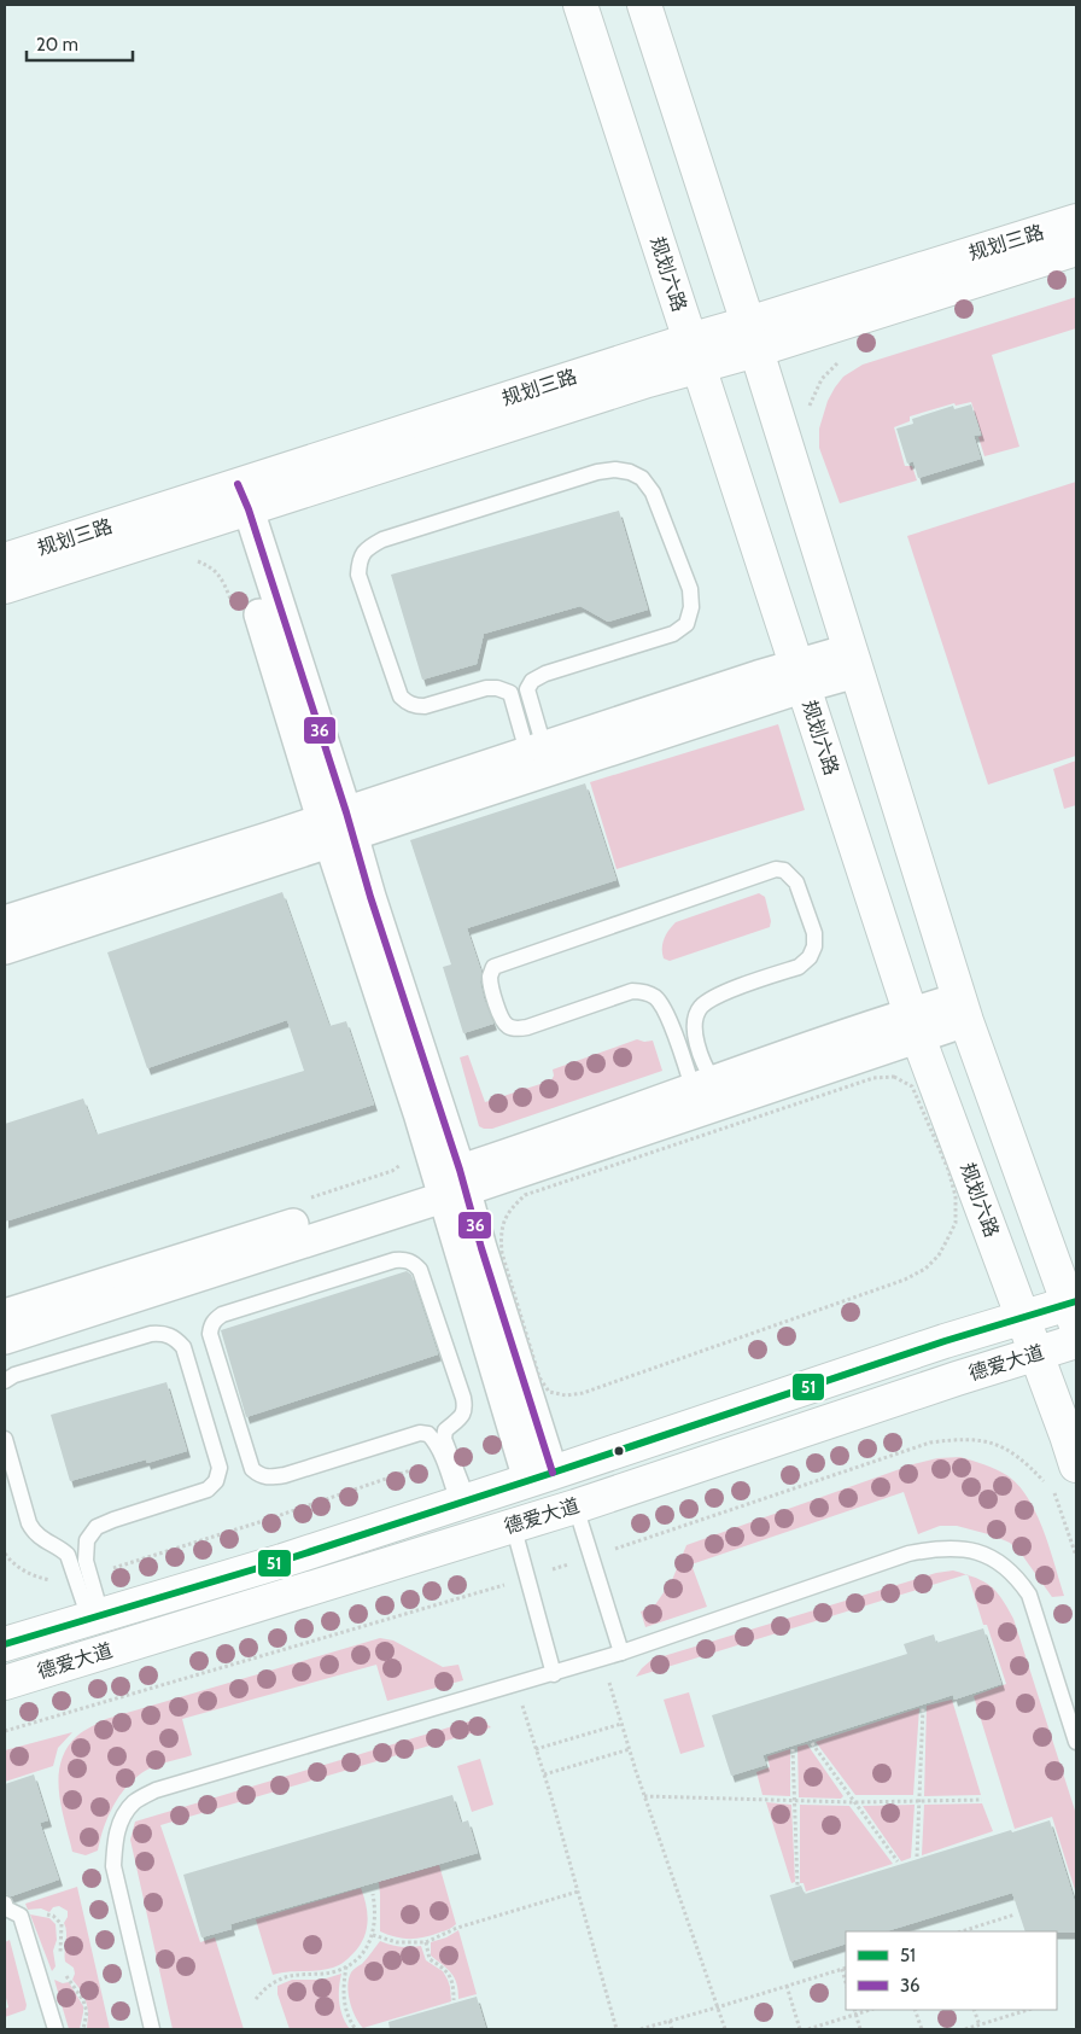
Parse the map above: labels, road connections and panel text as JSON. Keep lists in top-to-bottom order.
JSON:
{
  "streets": {
    "main road": ["规划三路", "规划六路", "德爱大道"]
  },
  "crossings": [
    ["规划三路", "规划六路"],
    ["规划六路", "德爱大道"]
  ],
  "lines": ["transit line 36", "transit line 51"],
  "legend": ["51", "36"],
  "scale_bar": "20 m"
}
